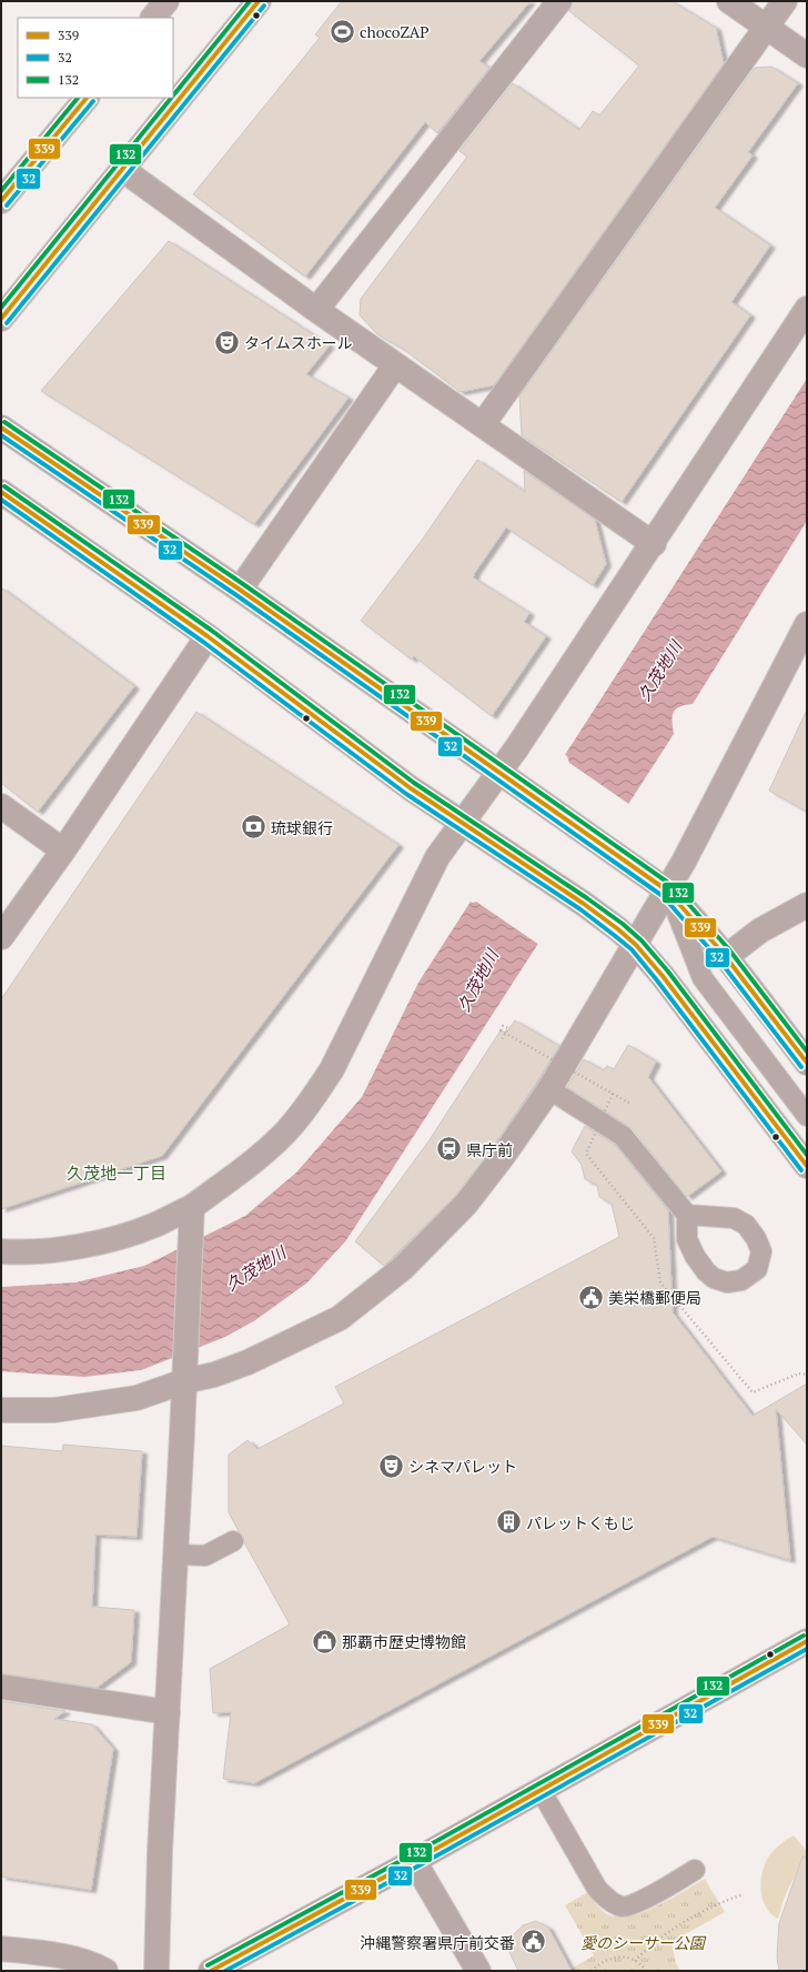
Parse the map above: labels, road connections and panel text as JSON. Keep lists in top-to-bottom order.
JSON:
{
  "districts": ["久茂地一丁目"],
  "water": ["久茂地川"],
  "parks": ["愛のシーサー公園"],
  "places": {
    "sports": ["chocoZAP"],
    "theatre": ["タイムスホール", "シネマパレット"],
    "bank": ["琉球銀行"],
    "station": ["県庁前"],
    "public building": ["美栄橋郵便局", "沖縄警察署県庁前交番"],
    "building": ["パレットくもじ"],
    "shop": ["那覇市歴史博物館"]
  },
  "lines": ["transit line 339", "transit line 132", "transit line 32"],
  "legend": ["339", "32", "132"]
}
